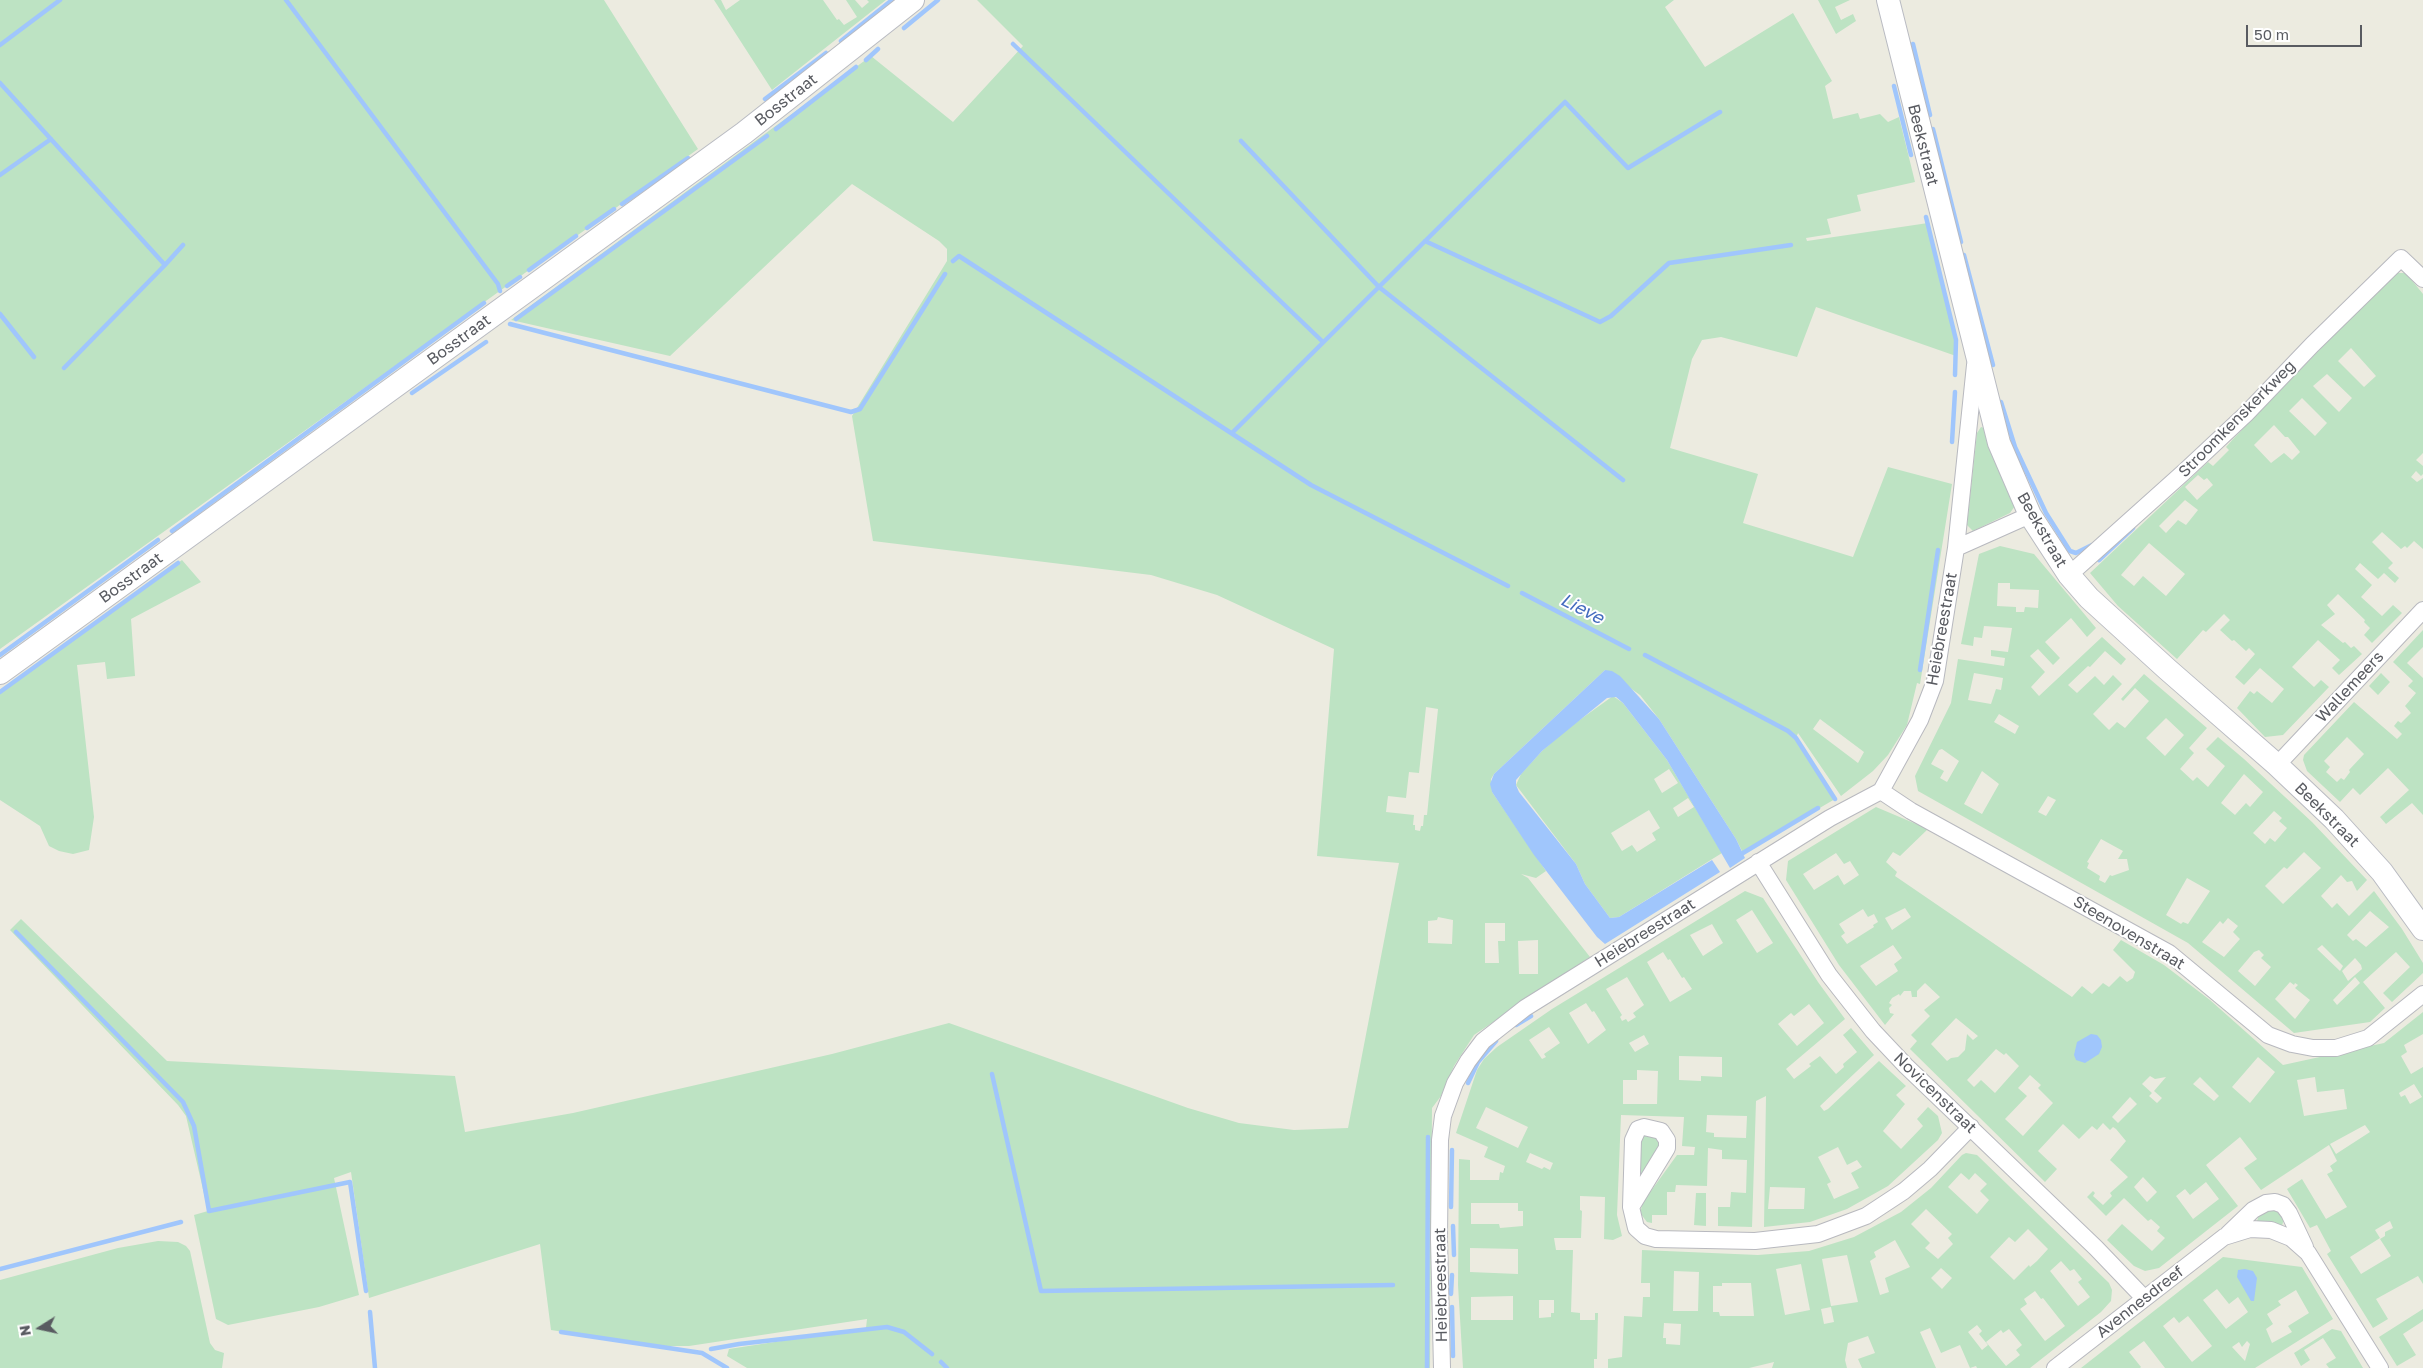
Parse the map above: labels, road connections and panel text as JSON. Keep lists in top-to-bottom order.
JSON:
{
  "streets": {
    "street": [
      "Bosstraat",
      "Beekstraat",
      "Stroomkenskerkweg",
      "Heiebreestraat",
      "Wallemeers",
      "Steenovenstraat",
      "Novicenstraat",
      "Avennesdreef"
    ]
  },
  "crossings": [
    ["Beekstraat", "Stroomkenskerkweg"],
    ["Beekstraat", "Heiebreestraat"],
    ["Beekstraat", "Wallemeers"],
    ["Heiebreestraat", "Steenovenstraat"],
    ["Heiebreestraat", "Novicenstraat"],
    ["Novicenstraat", "Avennesdreef"]
  ],
  "water": ["Lieve"],
  "scale_bar": "50 m",
  "north": "left"
}
